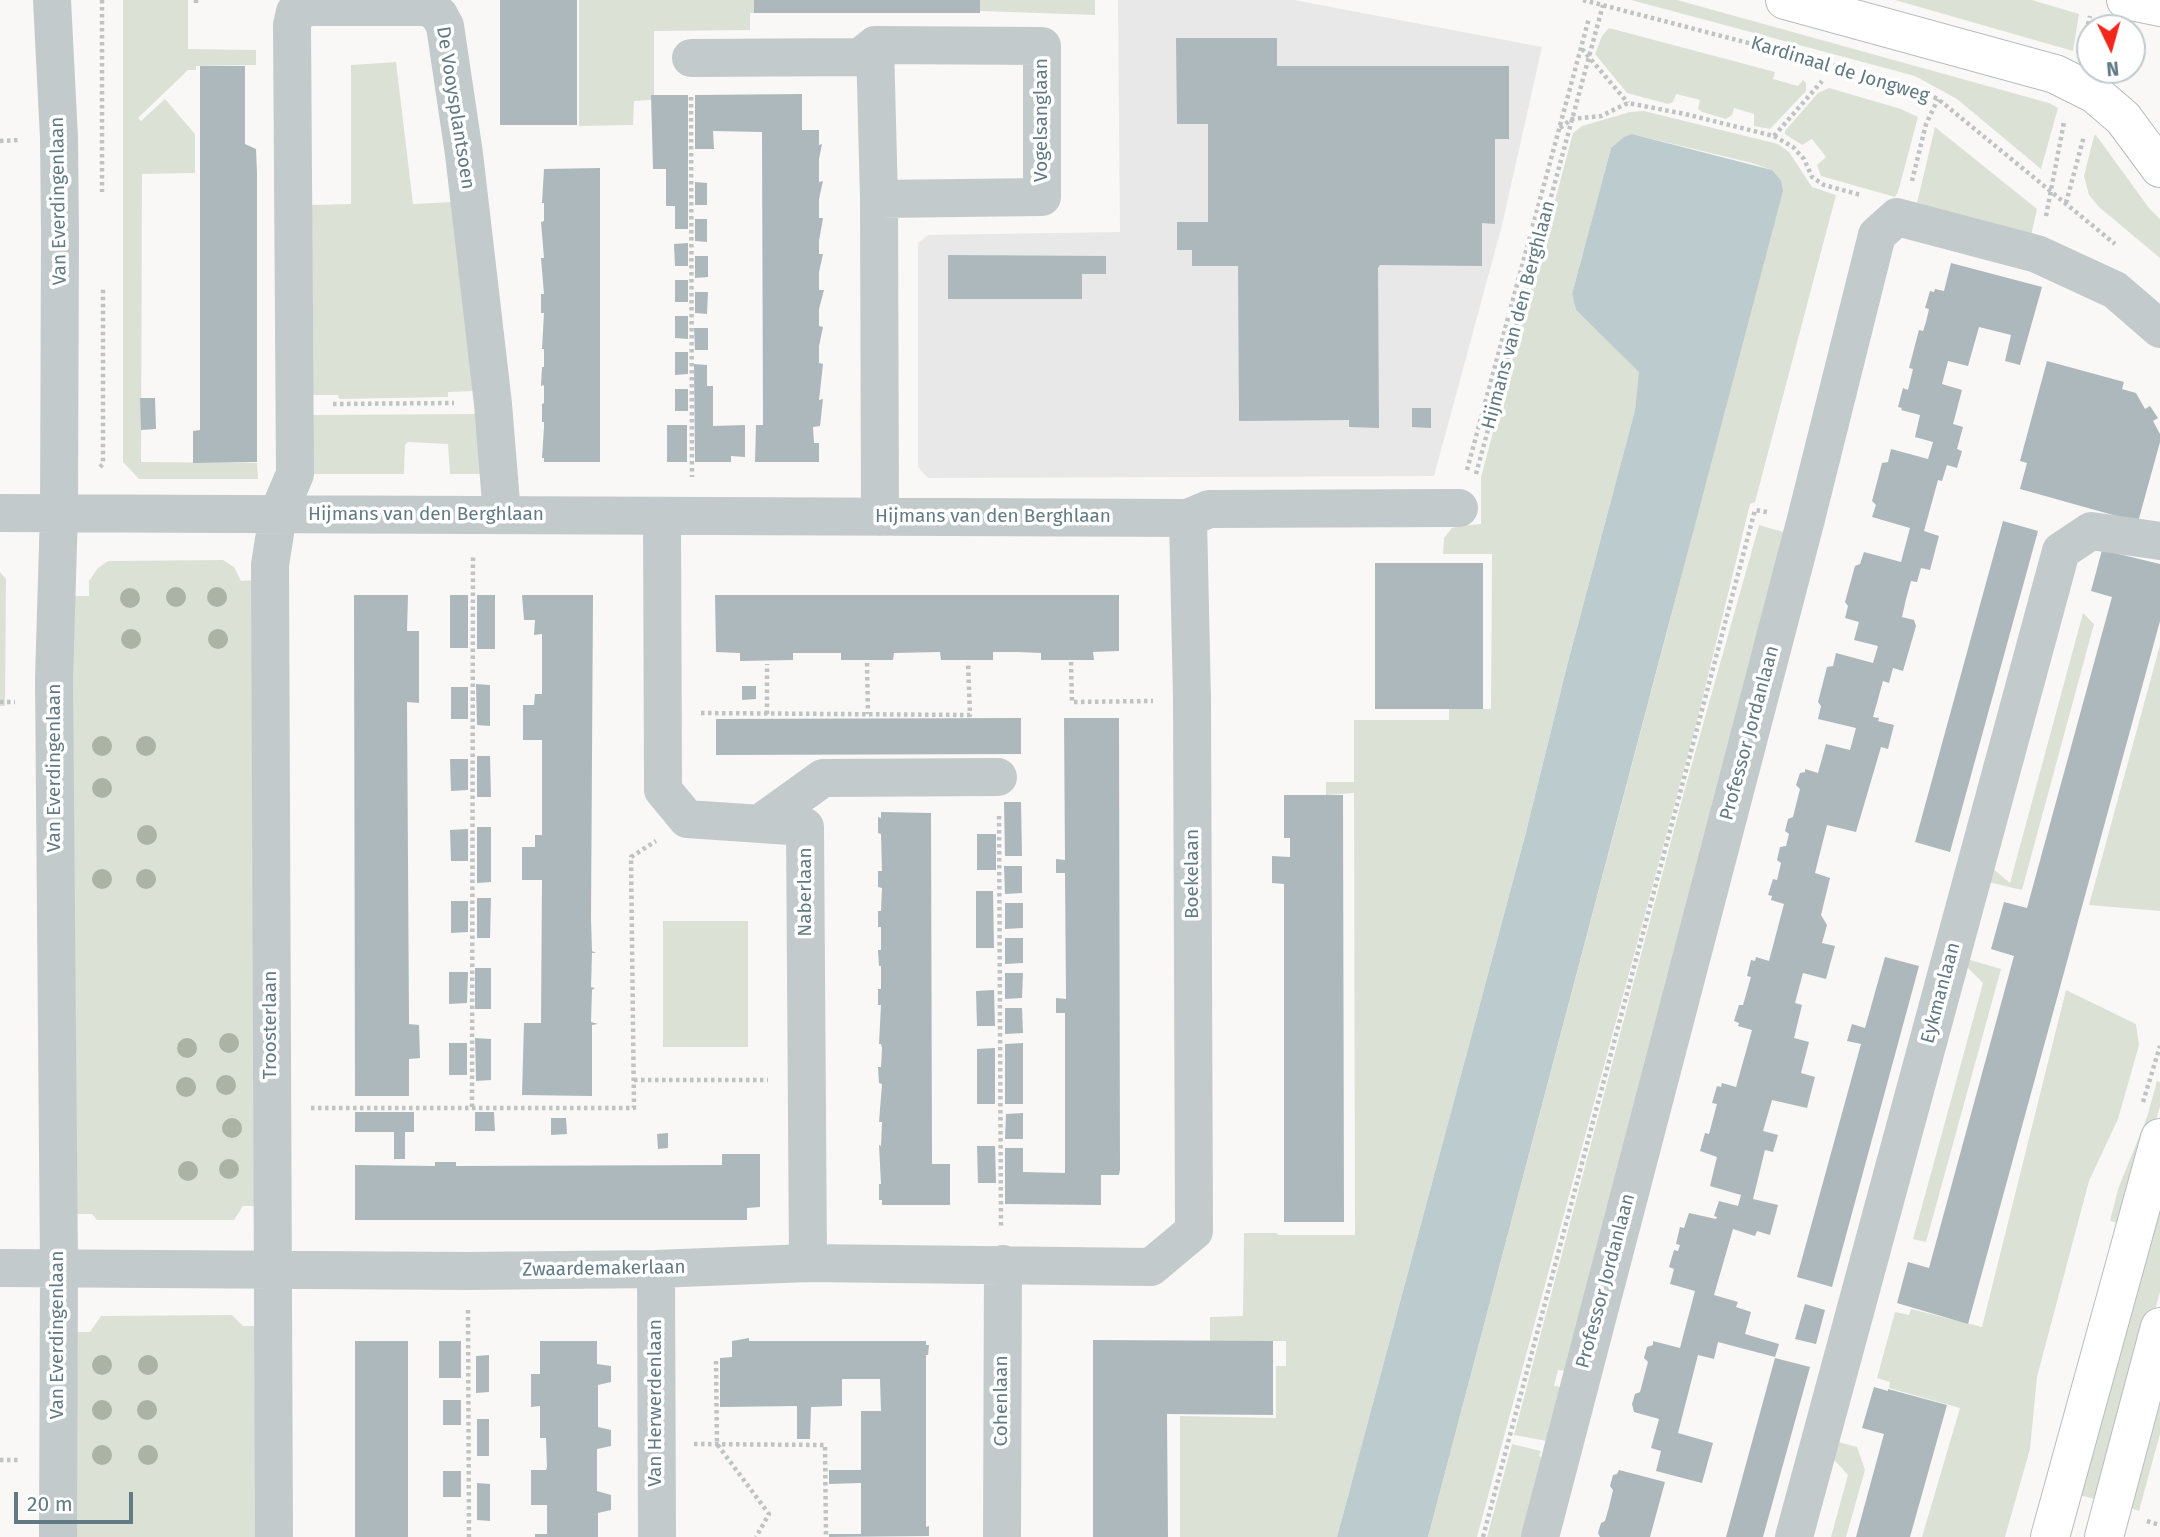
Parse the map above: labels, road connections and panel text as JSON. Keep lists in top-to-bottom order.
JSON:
{
  "streets": {
    "street": [
      "De Vooysplantsoen",
      "Vogelsanglaan",
      "Van Everdingenlaan",
      "Hijmans van den Berghlaan",
      "Professor Jordanlaan",
      "Boekelaan",
      "Naberlaan",
      "Eykmanlaan",
      "Troosterlaan",
      "Zwaardemakerlaan",
      "Cohenlaan",
      "Van Herwerdenlaan"
    ],
    "path": ["Kardinaal de Jongweg"]
  },
  "crossings": [
    ["Kardinaal de Jongweg", "Hijmans van den Berghlaan"],
    ["De Vooysplantsoen", "Hijmans van den Berghlaan"],
    ["De Vooysplantsoen", "Troosterlaan"],
    ["Van Everdingenlaan", "Hijmans van den Berghlaan"],
    ["Van Everdingenlaan", "Zwaardemakerlaan"],
    ["Hijmans van den Berghlaan", "Boekelaan"],
    ["Hijmans van den Berghlaan", "Troosterlaan"],
    ["Boekelaan", "Zwaardemakerlaan"],
    ["Naberlaan", "Zwaardemakerlaan"],
    ["Troosterlaan", "Zwaardemakerlaan"],
    ["Zwaardemakerlaan", "Cohenlaan"],
    ["Zwaardemakerlaan", "Van Herwerdenlaan"]
  ],
  "scale_bar": "20 m",
  "north": "bottom"
}
